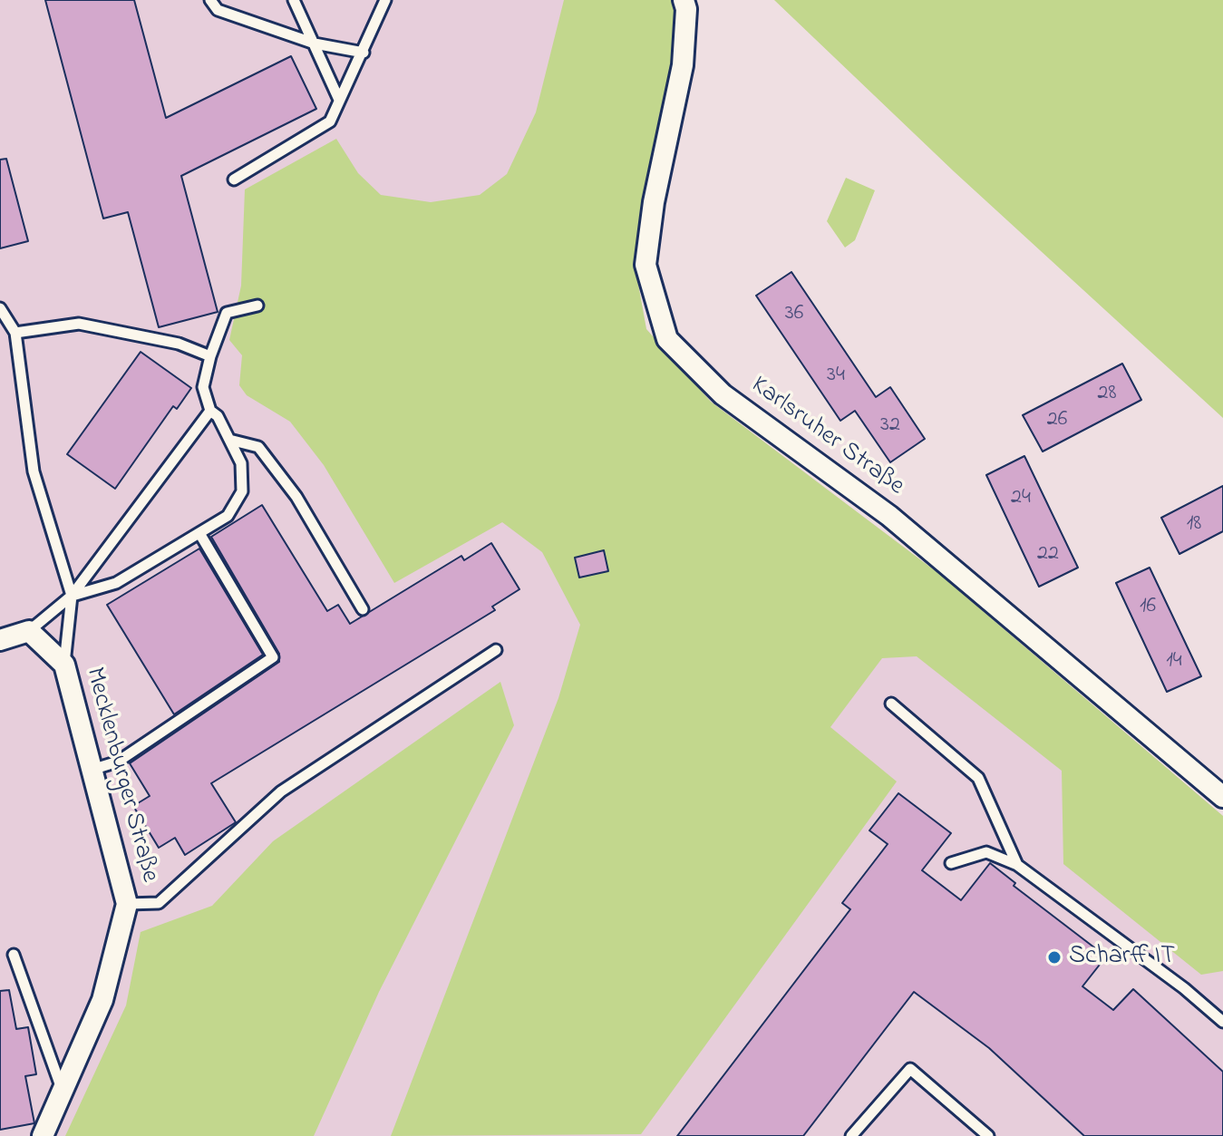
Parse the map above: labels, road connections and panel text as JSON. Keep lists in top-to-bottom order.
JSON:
{
  "streets": {
    "street": ["Karlsruher Straße", "Mecklenburger Straße"]
  },
  "places": ["Scharff IT"],
  "house_numbers": [
    "36",
    "34",
    "28",
    "26",
    "32",
    "24",
    "18",
    "22",
    "16",
    "14"
  ]
}
